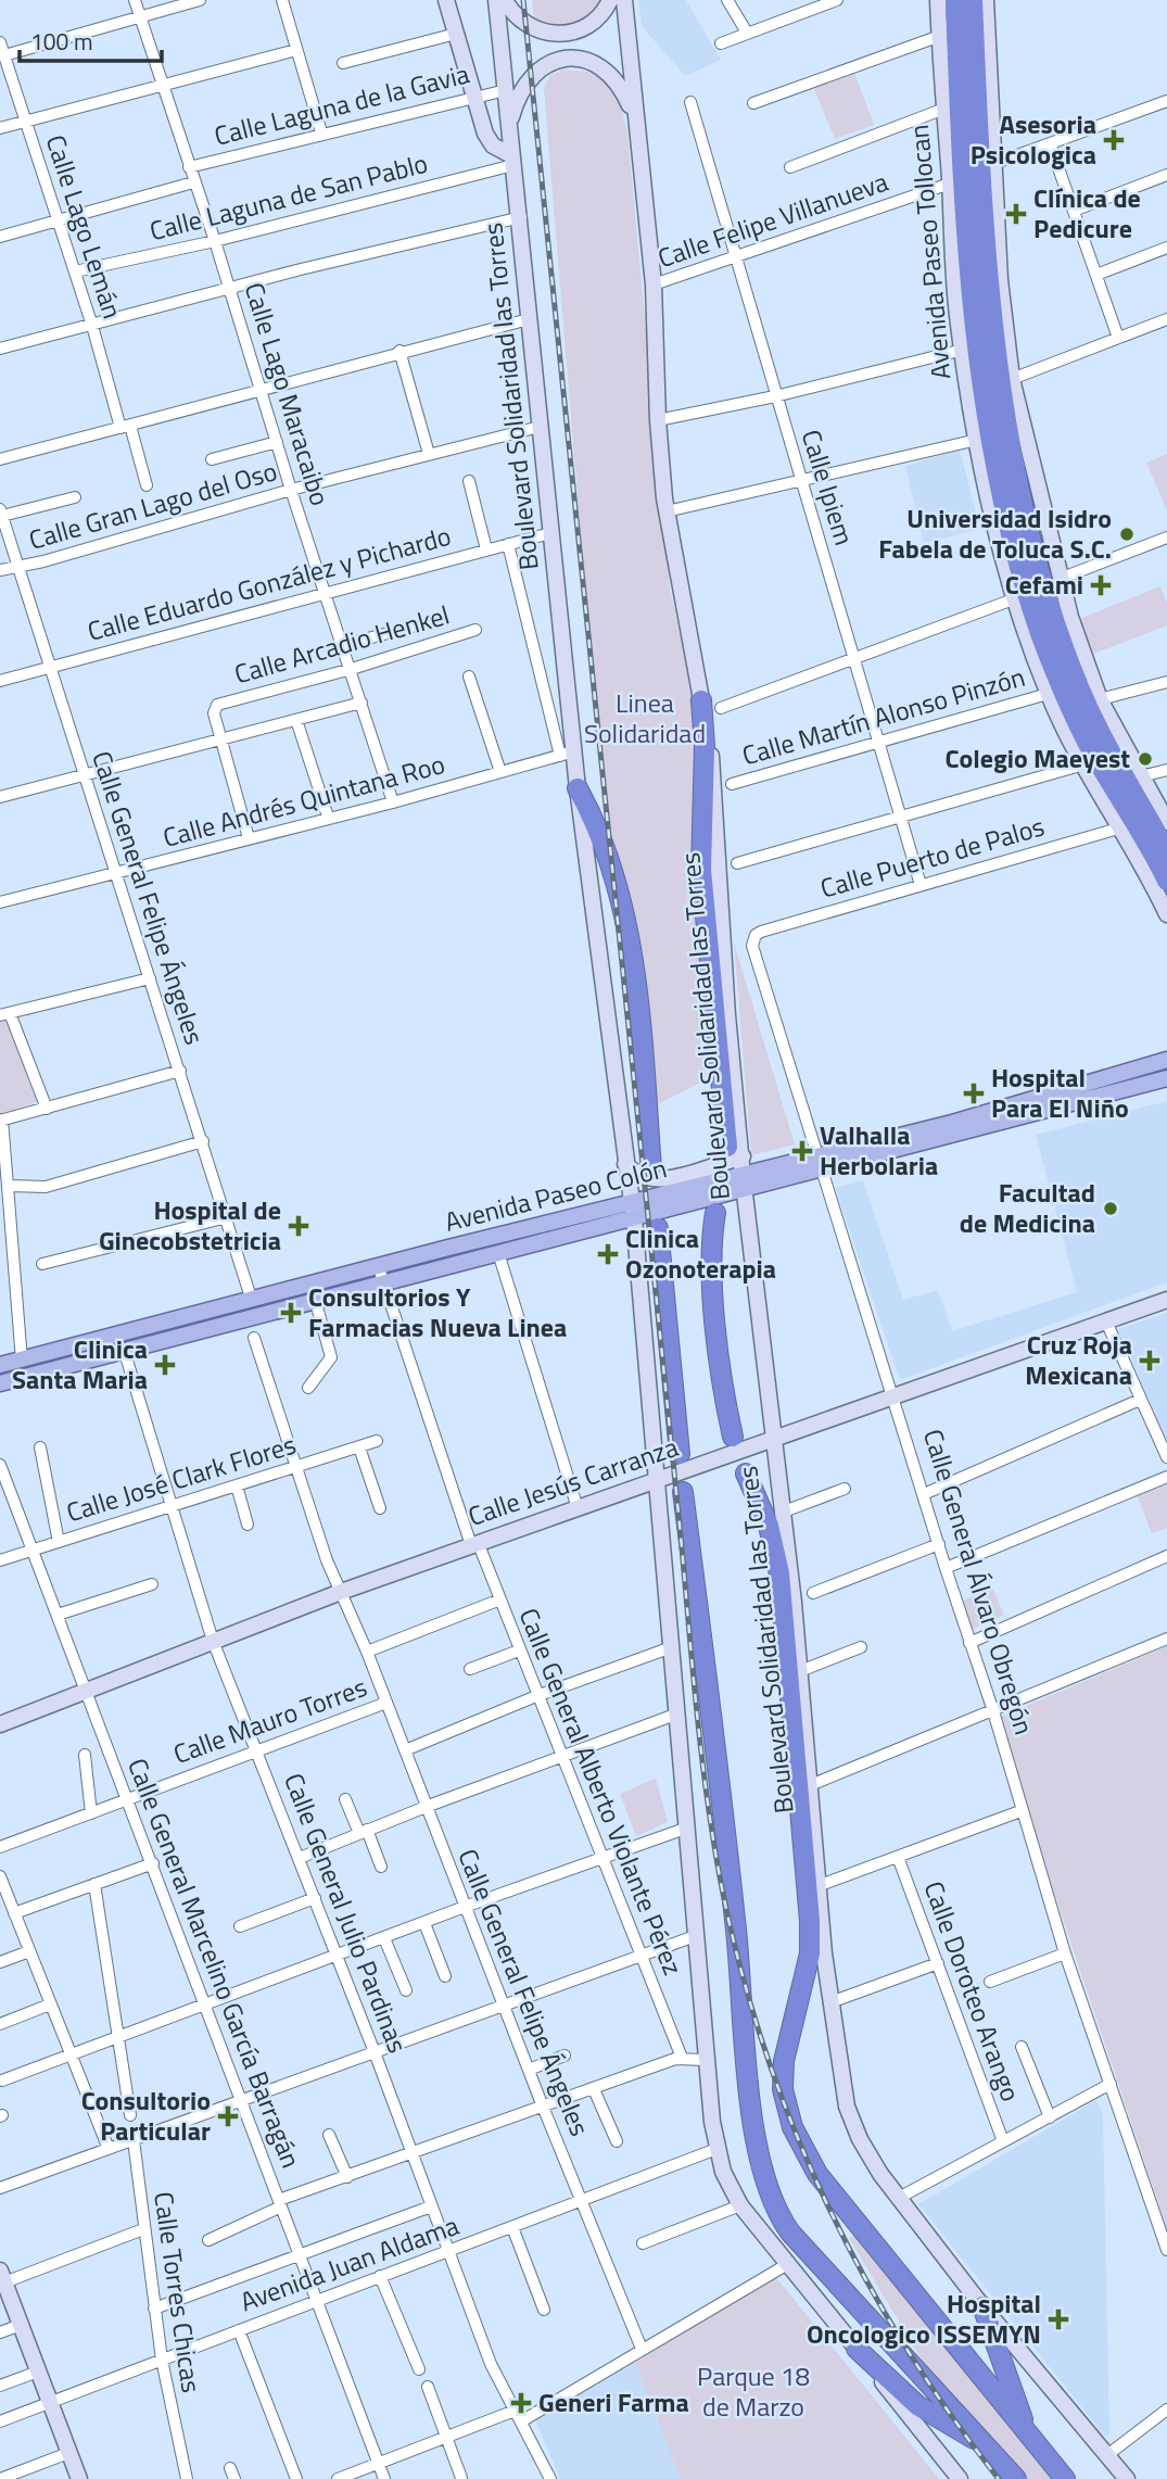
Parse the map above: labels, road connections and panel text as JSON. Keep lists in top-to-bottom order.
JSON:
{
  "streets": {
    "highway": ["Avenida Paseo Tollocan", "Boulevard Solidaridad las Torres"],
    "main road": ["Avenida Paseo Colón", "Calle Jesús Carranza"],
    "street": [
      "Calle Laguna de la Gavia",
      "Calle Laguna de San Pablo",
      "Calle Felipe Villanueva",
      "Calle Lago Lemán",
      "Calle Lago Maracaibo",
      "Calle Ipiem",
      "Calle Gran Lago del Oso",
      "Calle Eduardo González y Pichardo",
      "Calle Arcadio Henkel",
      "Calle Martín Alonso Pinzón",
      "Calle Andrés Quintana Roo",
      "Calle Puerto de Palos",
      "Calle General Felipe Ángeles",
      "Calle José Clark Flores",
      "Calle General Álvaro Obregón",
      "Calle Mauro Torres",
      "Calle General Alberto Violante Pérez",
      "Calle General Julio Pardinas",
      "Calle General Marcelino García Barragán",
      "Calle Doroteo Arango",
      "Avenida Juan Aldama",
      "Calle Torres Chicas"
    ]
  },
  "crossings": [
    ["Calle Laguna de la Gavia", "Calle Lago Lemán"],
    ["Calle Laguna de la Gavia", "Calle Lago Maracaibo"],
    ["Calle Laguna de la Gavia", "Boulevard Solidaridad las Torres"],
    ["Calle Laguna de San Pablo", "Calle Lago Lemán"],
    ["Calle Laguna de San Pablo", "Calle Lago Maracaibo"],
    ["Calle Laguna de San Pablo", "Boulevard Solidaridad las Torres"],
    ["Calle Felipe Villanueva", "Avenida Paseo Tollocan"],
    ["Calle Felipe Villanueva", "Boulevard Solidaridad las Torres"],
    ["Calle Felipe Villanueva", "Calle Ipiem"],
    ["Avenida Paseo Tollocan", "Calle Martín Alonso Pinzón"],
    ["Avenida Paseo Tollocan", "Calle Puerto de Palos"],
    ["Calle Lago Maracaibo", "Calle Gran Lago del Oso"],
    ["Calle Lago Maracaibo", "Calle Eduardo González y Pichardo"],
    ["Calle Lago Maracaibo", "Calle Arcadio Henkel"],
    ["Calle Lago Maracaibo", "Calle Andrés Quintana Roo"],
    ["Boulevard Solidaridad las Torres", "Calle Gran Lago del Oso"],
    ["Boulevard Solidaridad las Torres", "Calle Eduardo González y Pichardo"],
    ["Boulevard Solidaridad las Torres", "Calle Andrés Quintana Roo"],
    ["Boulevard Solidaridad las Torres", "Avenida Paseo Colón"],
    ["Boulevard Solidaridad las Torres", "Calle Jesús Carranza"],
    ["Boulevard Solidaridad las Torres", "Avenida Juan Aldama"],
    ["Calle Ipiem", "Calle Martín Alonso Pinzón"],
    ["Calle Ipiem", "Calle Puerto de Palos"],
    ["Calle Gran Lago del Oso", "Calle General Felipe Ángeles"],
    ["Calle Eduardo González y Pichardo", "Calle General Felipe Ángeles"],
    ["Calle Andrés Quintana Roo", "Calle General Felipe Ángeles"],
    ["Calle Puerto de Palos", "Calle General Álvaro Obregón"],
    ["Calle General Felipe Ángeles", "Avenida Paseo Colón"],
    ["Calle General Felipe Ángeles", "Calle José Clark Flores"],
    ["Calle General Felipe Ángeles", "Calle Jesús Carranza"],
    ["Calle General Felipe Ángeles", "Calle Mauro Torres"],
    ["Calle General Felipe Ángeles", "Avenida Juan Aldama"],
    ["Avenida Paseo Colón", "Calle General Álvaro Obregón"],
    ["Avenida Paseo Colón", "Calle General Alberto Violante Pérez"],
    ["Avenida Paseo Colón", "Calle General Julio Pardinas"],
    ["Calle José Clark Flores", "Calle General Julio Pardinas"],
    ["Calle José Clark Flores", "Calle General Marcelino García Barragán"],
    ["Calle Jesús Carranza", "Calle General Álvaro Obregón"],
    ["Calle Jesús Carranza", "Calle General Alberto Violante Pérez"],
    ["Calle Jesús Carranza", "Calle General Julio Pardinas"],
    ["Calle Jesús Carranza", "Calle General Marcelino García Barragán"],
    ["Calle Mauro Torres", "Calle General Julio Pardinas"],
    ["Calle Mauro Torres", "Calle General Marcelino García Barragán"],
    ["Calle General Julio Pardinas", "Avenida Juan Aldama"],
    ["Calle General Marcelino García Barragán", "Avenida Juan Aldama"],
    ["Avenida Juan Aldama", "Calle Torres Chicas"]
  ],
  "parks": ["Linea Solidaridad", "Parque 18 de Marzo"],
  "places": {
    "health": [
      "Asesoria Psicologica",
      "Clínica de Pedicure",
      "Cefami",
      "Hospital Para El Niño",
      "Valhalla Herbolaria",
      "Hospital de Ginecobstetricia",
      "Clinica Ozonoterapia",
      "Consultorios Y Farmacias Nueva Linea",
      "Cruz Roja Mexicana",
      "Clinica Santa Maria",
      "Consultorio Particular",
      "Hospital Oncologico ISSEMYN",
      "Generi Farma"
    ],
    "other": ["Universidad Isidro Fabela de Toluca S.C.", "Colegio Maeyest", "Facultad de Medicina"]
  },
  "scale_bar": "100 m"
}
